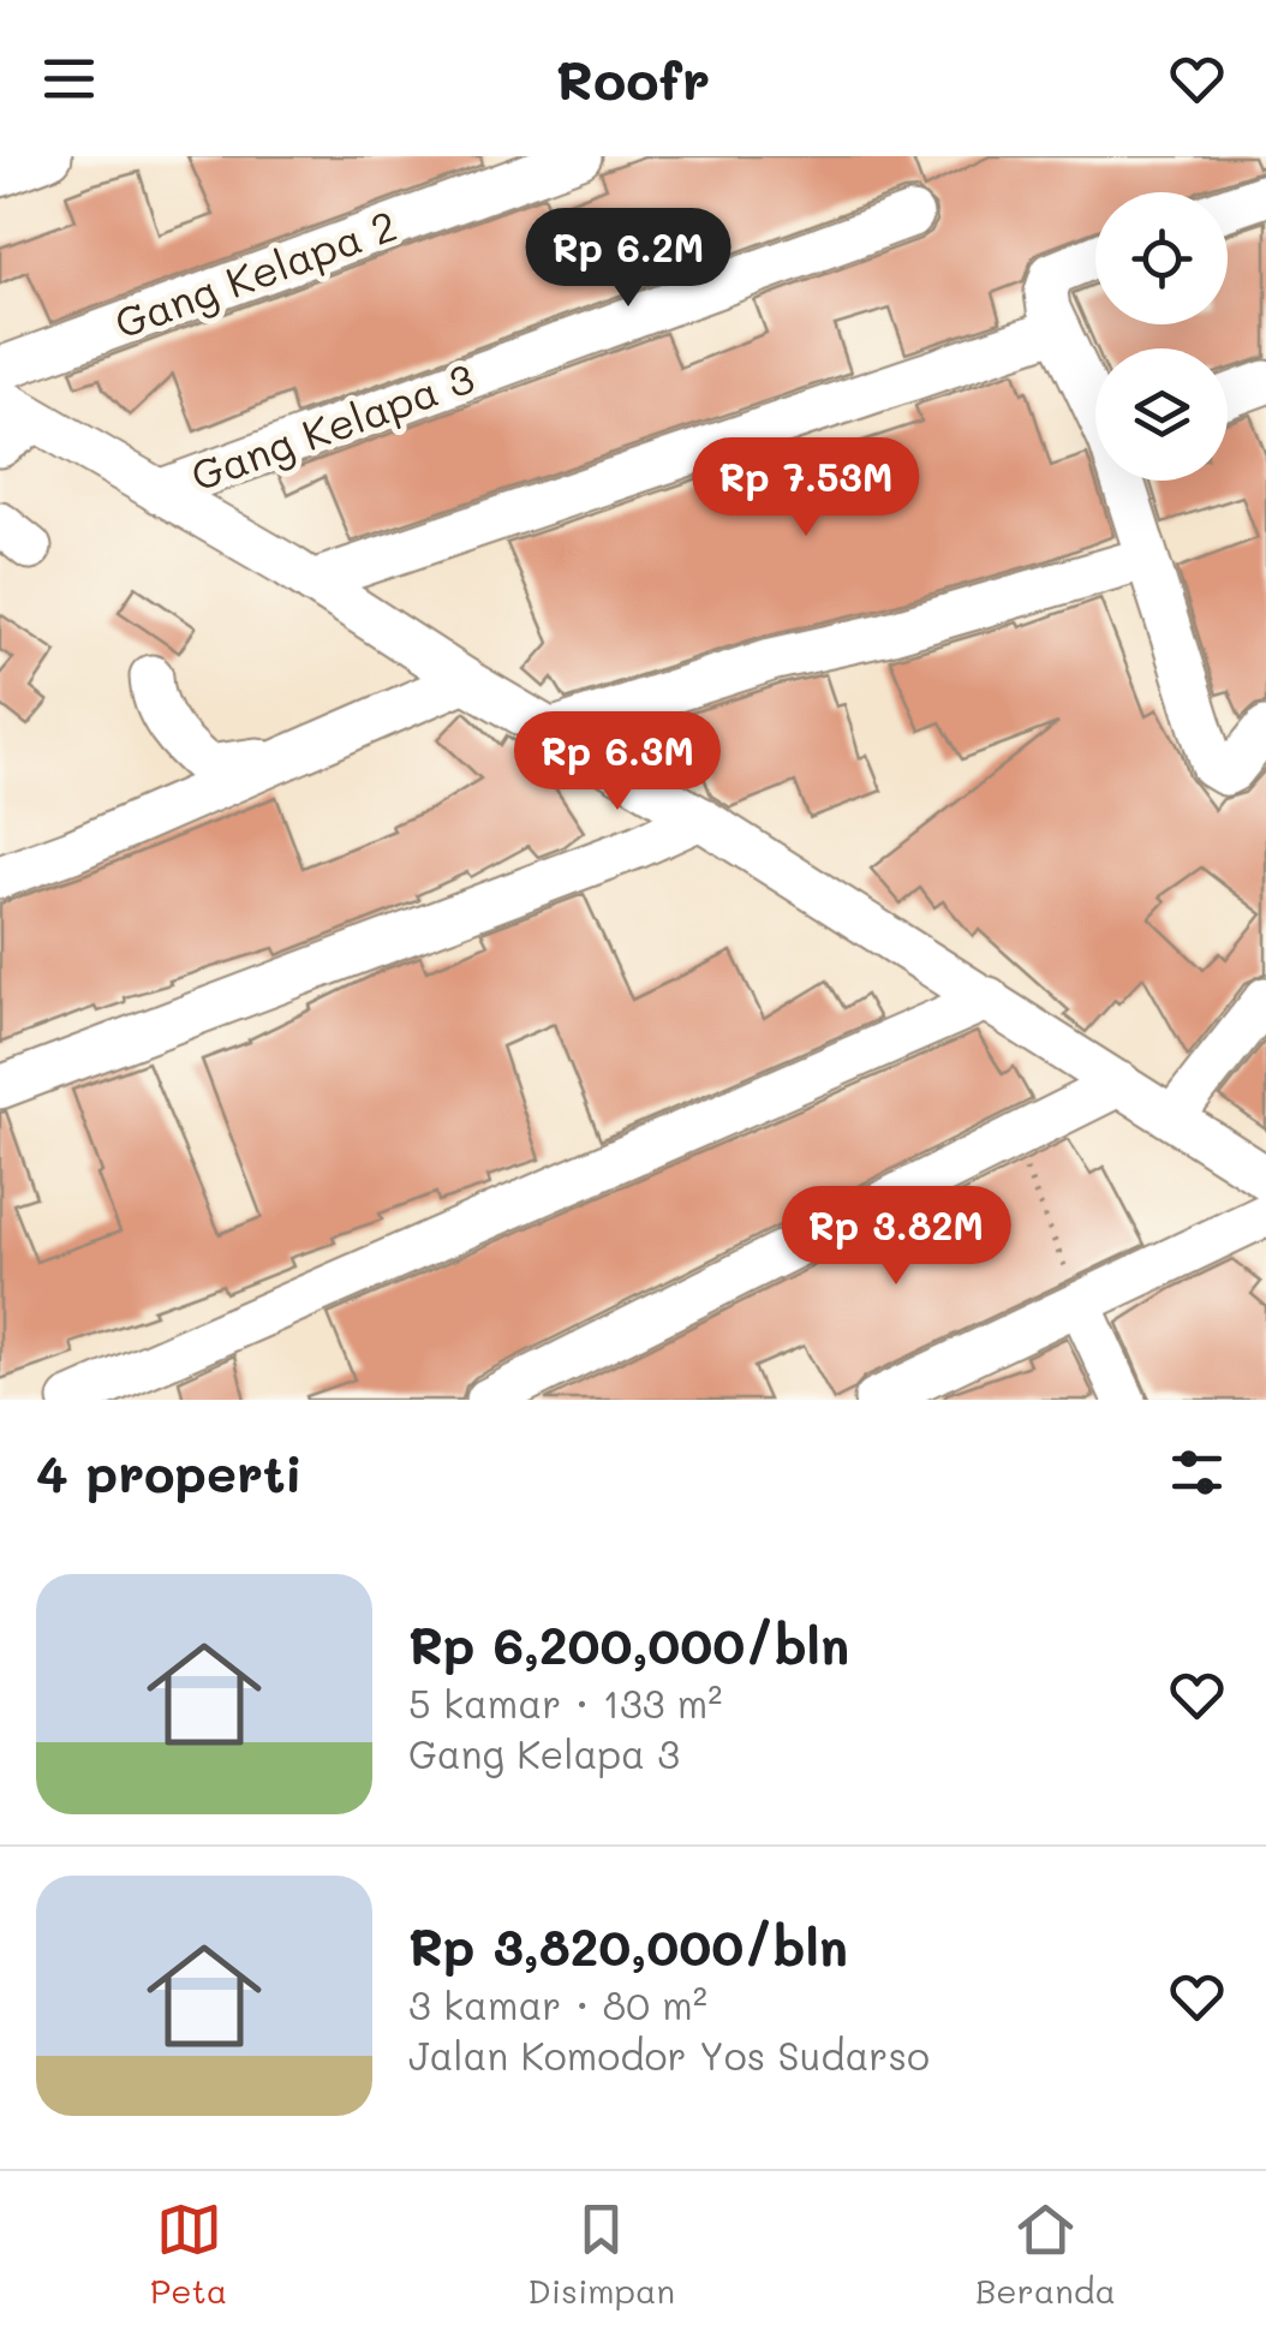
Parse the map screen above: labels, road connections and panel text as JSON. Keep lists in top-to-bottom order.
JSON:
{
  "streets": {
    "street": ["Gang Kelapa 2", "Gang Kelapa 3"]
  },
  "page": {
    "header": "Roofr",
    "price": [
      "Rp 6.2M",
      "Rp 7.53M",
      "Rp 6.3M",
      "Rp 3.82M"
    ],
    "heading": "4 properti",
    "list": [
      {
        "name": "Rp 6,200,000/bln",
        "note": "5 kamar · 133 m² · Gang Kelapa 3"
      },
      {
        "name": "Rp 3,820,000/bln",
        "note": "3 kamar · 80 m² · Jalan Komodor Yos Sudarso"
      }
    ],
    "tabs": ["Peta", "Disimpan", "Beranda"]
  }
}
